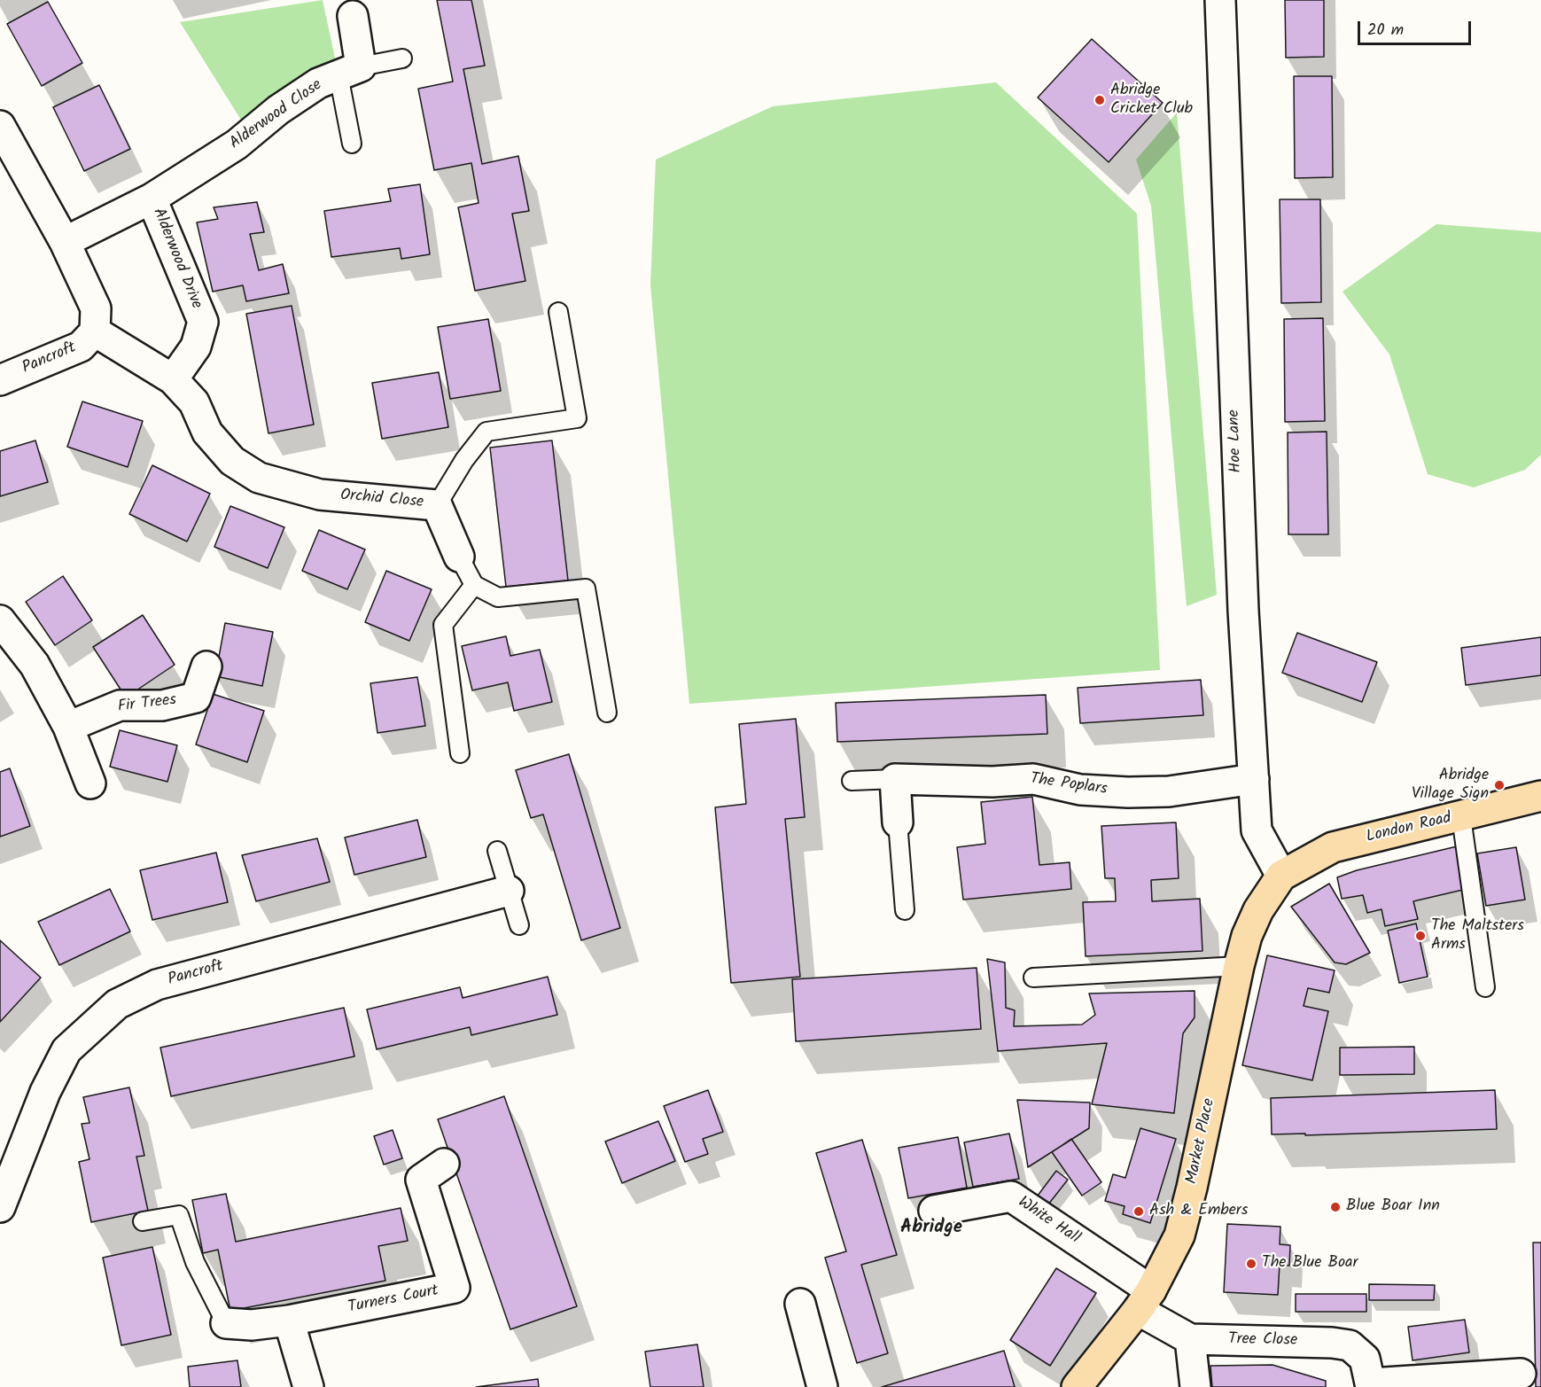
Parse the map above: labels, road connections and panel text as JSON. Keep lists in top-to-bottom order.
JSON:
{
  "streets": {
    "main road": ["London Road", "Market Place"],
    "street": [
      "Alderwood Close",
      "Alderwood Drive",
      "Pancroft",
      "Hoe Lane",
      "Orchid Close",
      "Fir Trees",
      "The Poplars",
      "White Hall",
      "Turners Court",
      "Tree Close"
    ]
  },
  "crossings": [
    ["Alderwood Close", "Alderwood Drive"],
    ["Alderwood Drive", "Orchid Close"],
    ["Hoe Lane", "The Poplars"],
    ["Hoe Lane", "London Road"],
    ["Hoe Lane", "Market Place"],
    ["London Road", "Market Place"],
    ["Market Place", "White Hall"],
    ["Market Place", "Tree Close"],
    ["White Hall", "Tree Close"]
  ],
  "districts": ["Abridge"],
  "places": [
    "Abridge Cricket Club",
    "Abridge Village Sign",
    "The Maltsters Arms",
    "Blue Boar Inn",
    "Ash & Embers",
    "The Blue Boar"
  ],
  "scale_bar": "20 m"
}
